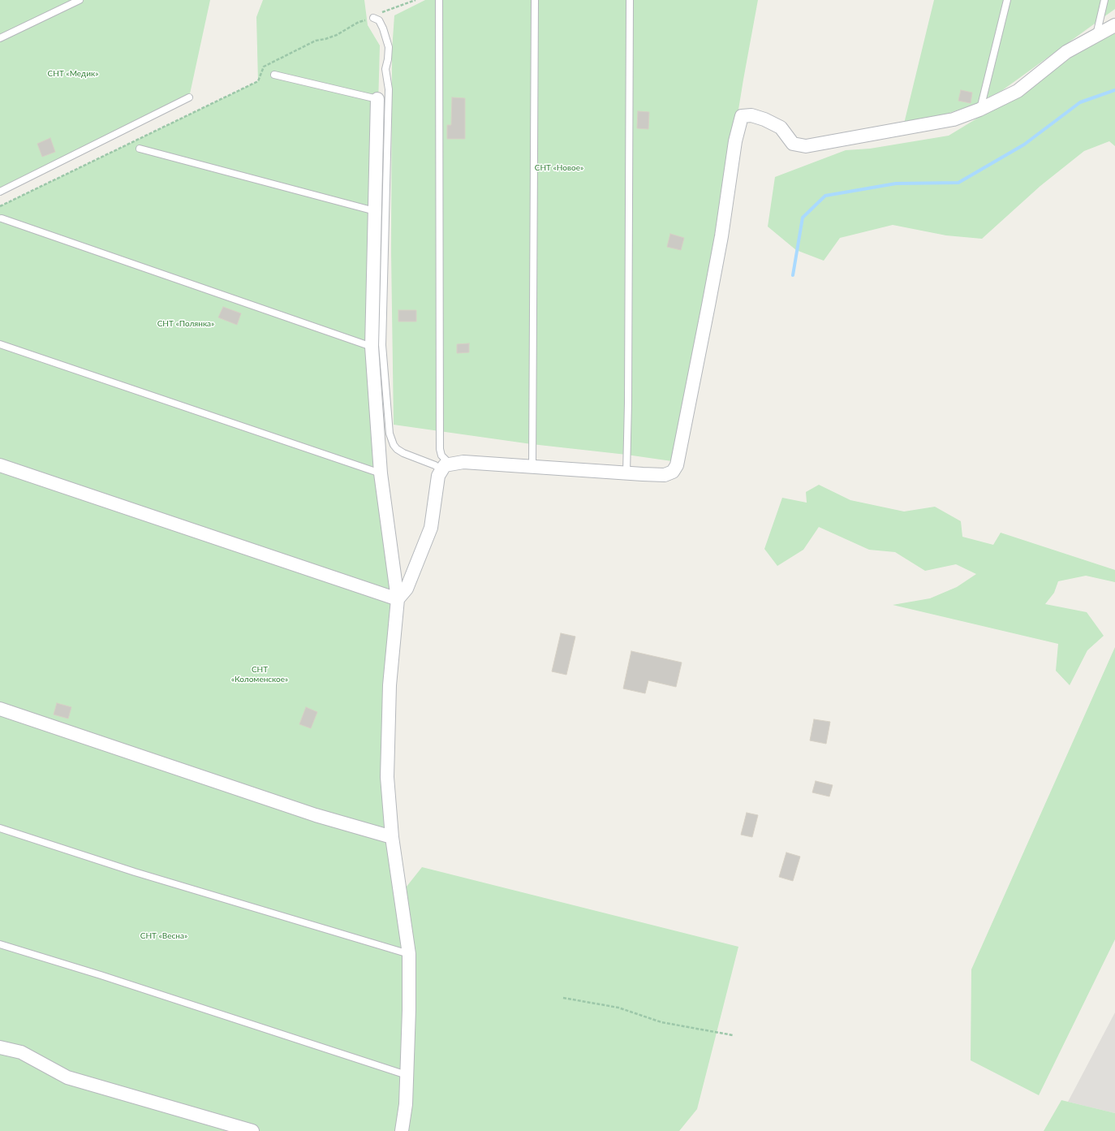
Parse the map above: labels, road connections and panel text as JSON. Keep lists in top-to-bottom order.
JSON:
{
  "parks": [
    "СНТ «Медик»",
    "СНТ «Новое»",
    "СНТ «Полянка»",
    "СНТ «Коломенское»",
    "СНТ «Весна»"
  ]
}
